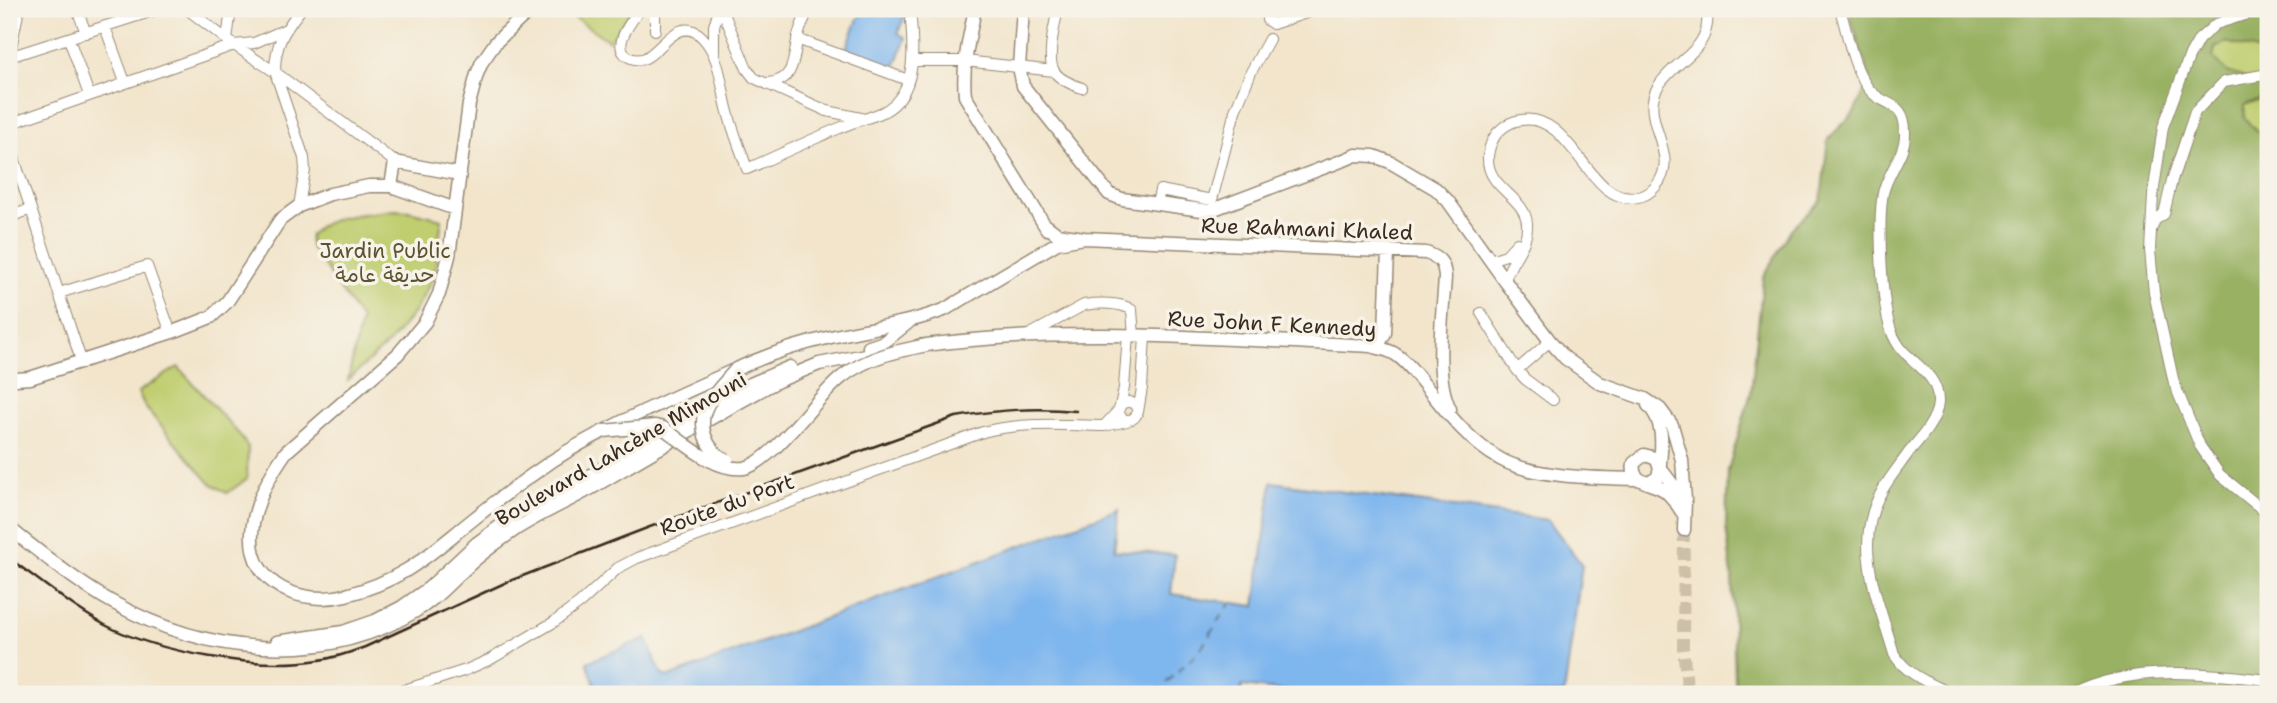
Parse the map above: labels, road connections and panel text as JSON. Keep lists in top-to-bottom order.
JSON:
{
  "streets": {
    "main road": ["Rue Rahmani Khaled", "Rue John F Kennedy", "Boulevard Lahcène Mimouni"],
    "street": ["Route du Port"]
  },
  "crossings": [
    ["Rue Rahmani Khaled", "Rue John F Kennedy"],
    ["Rue John F Kennedy", "Boulevard Lahcène Mimouni"]
  ],
  "parks": ["Jardin Public حديقة عامة"]
}
